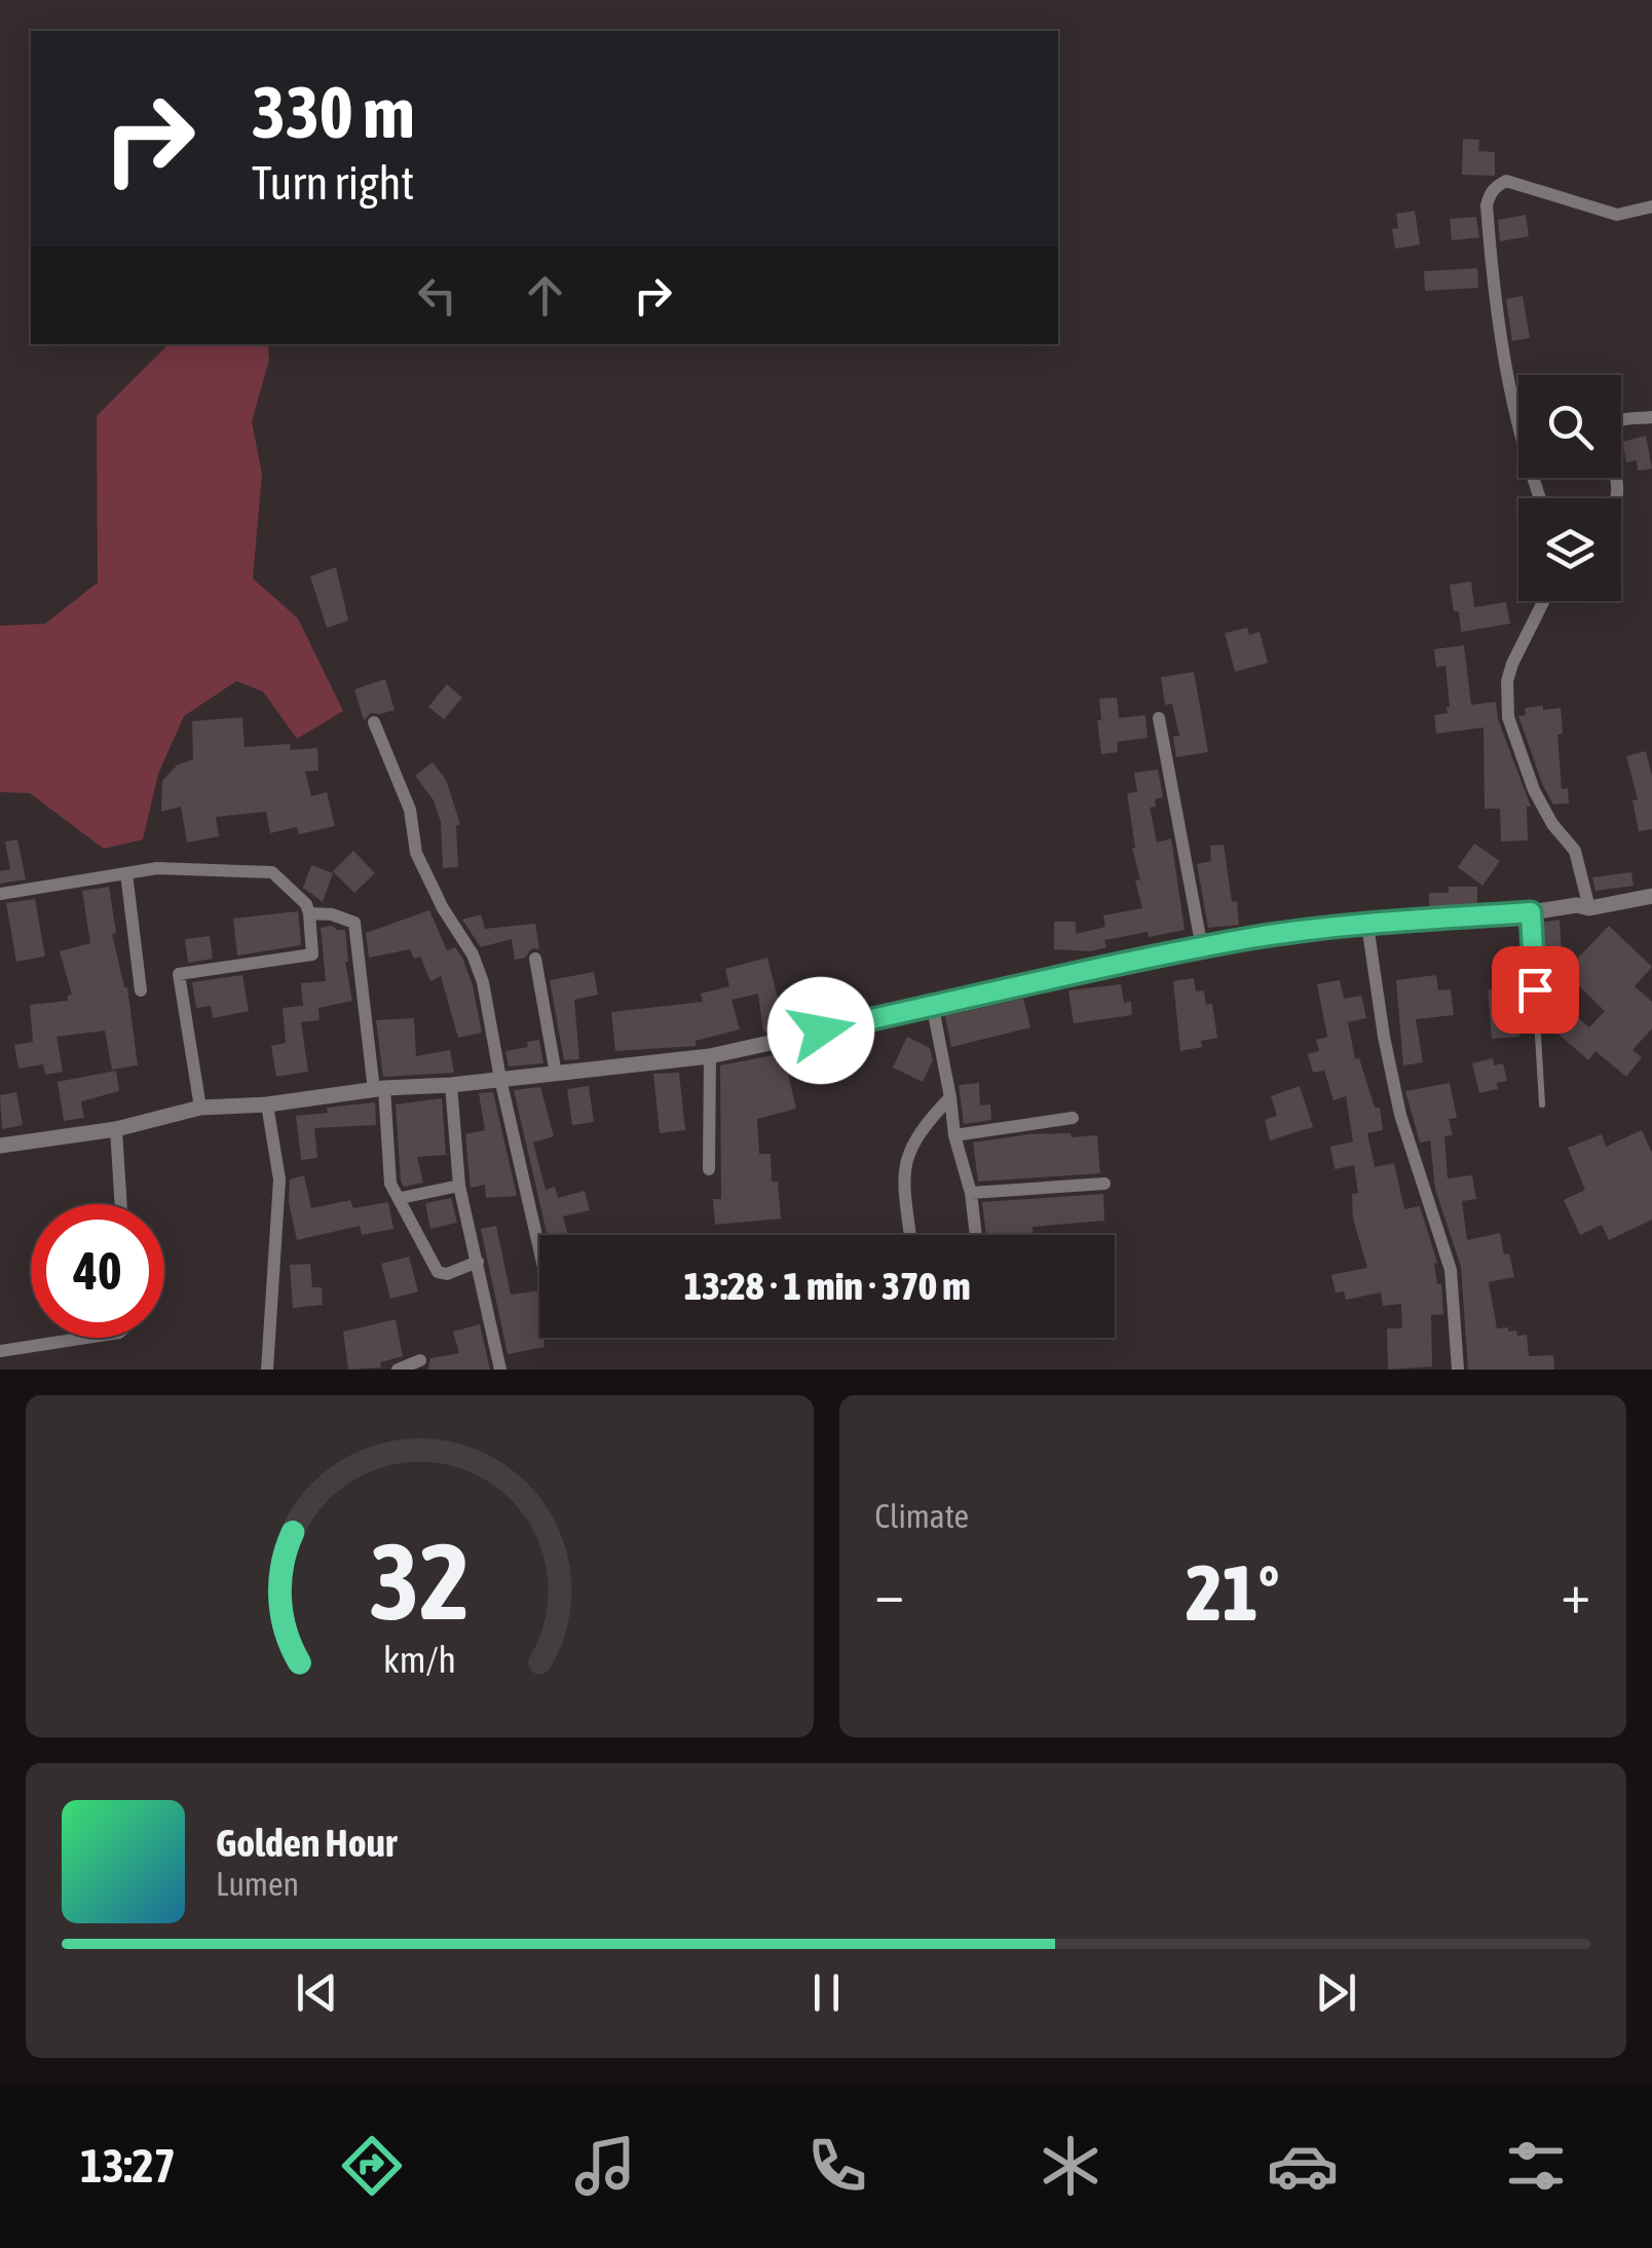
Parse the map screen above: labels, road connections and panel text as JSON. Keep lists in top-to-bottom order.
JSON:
{
  "page": {
    "turn": ["330 m", "Turn right"],
    "limit": "40",
    "trip": "13:28 · 1 min · 370 m",
    "tile": "Climate",
    "heat": ["−", "21°", "+"],
    "song": ["Golden Hour", "Lumen"],
    "tabs": "13:27",
    "gauge": ["32", "km/h"]
  }
}
